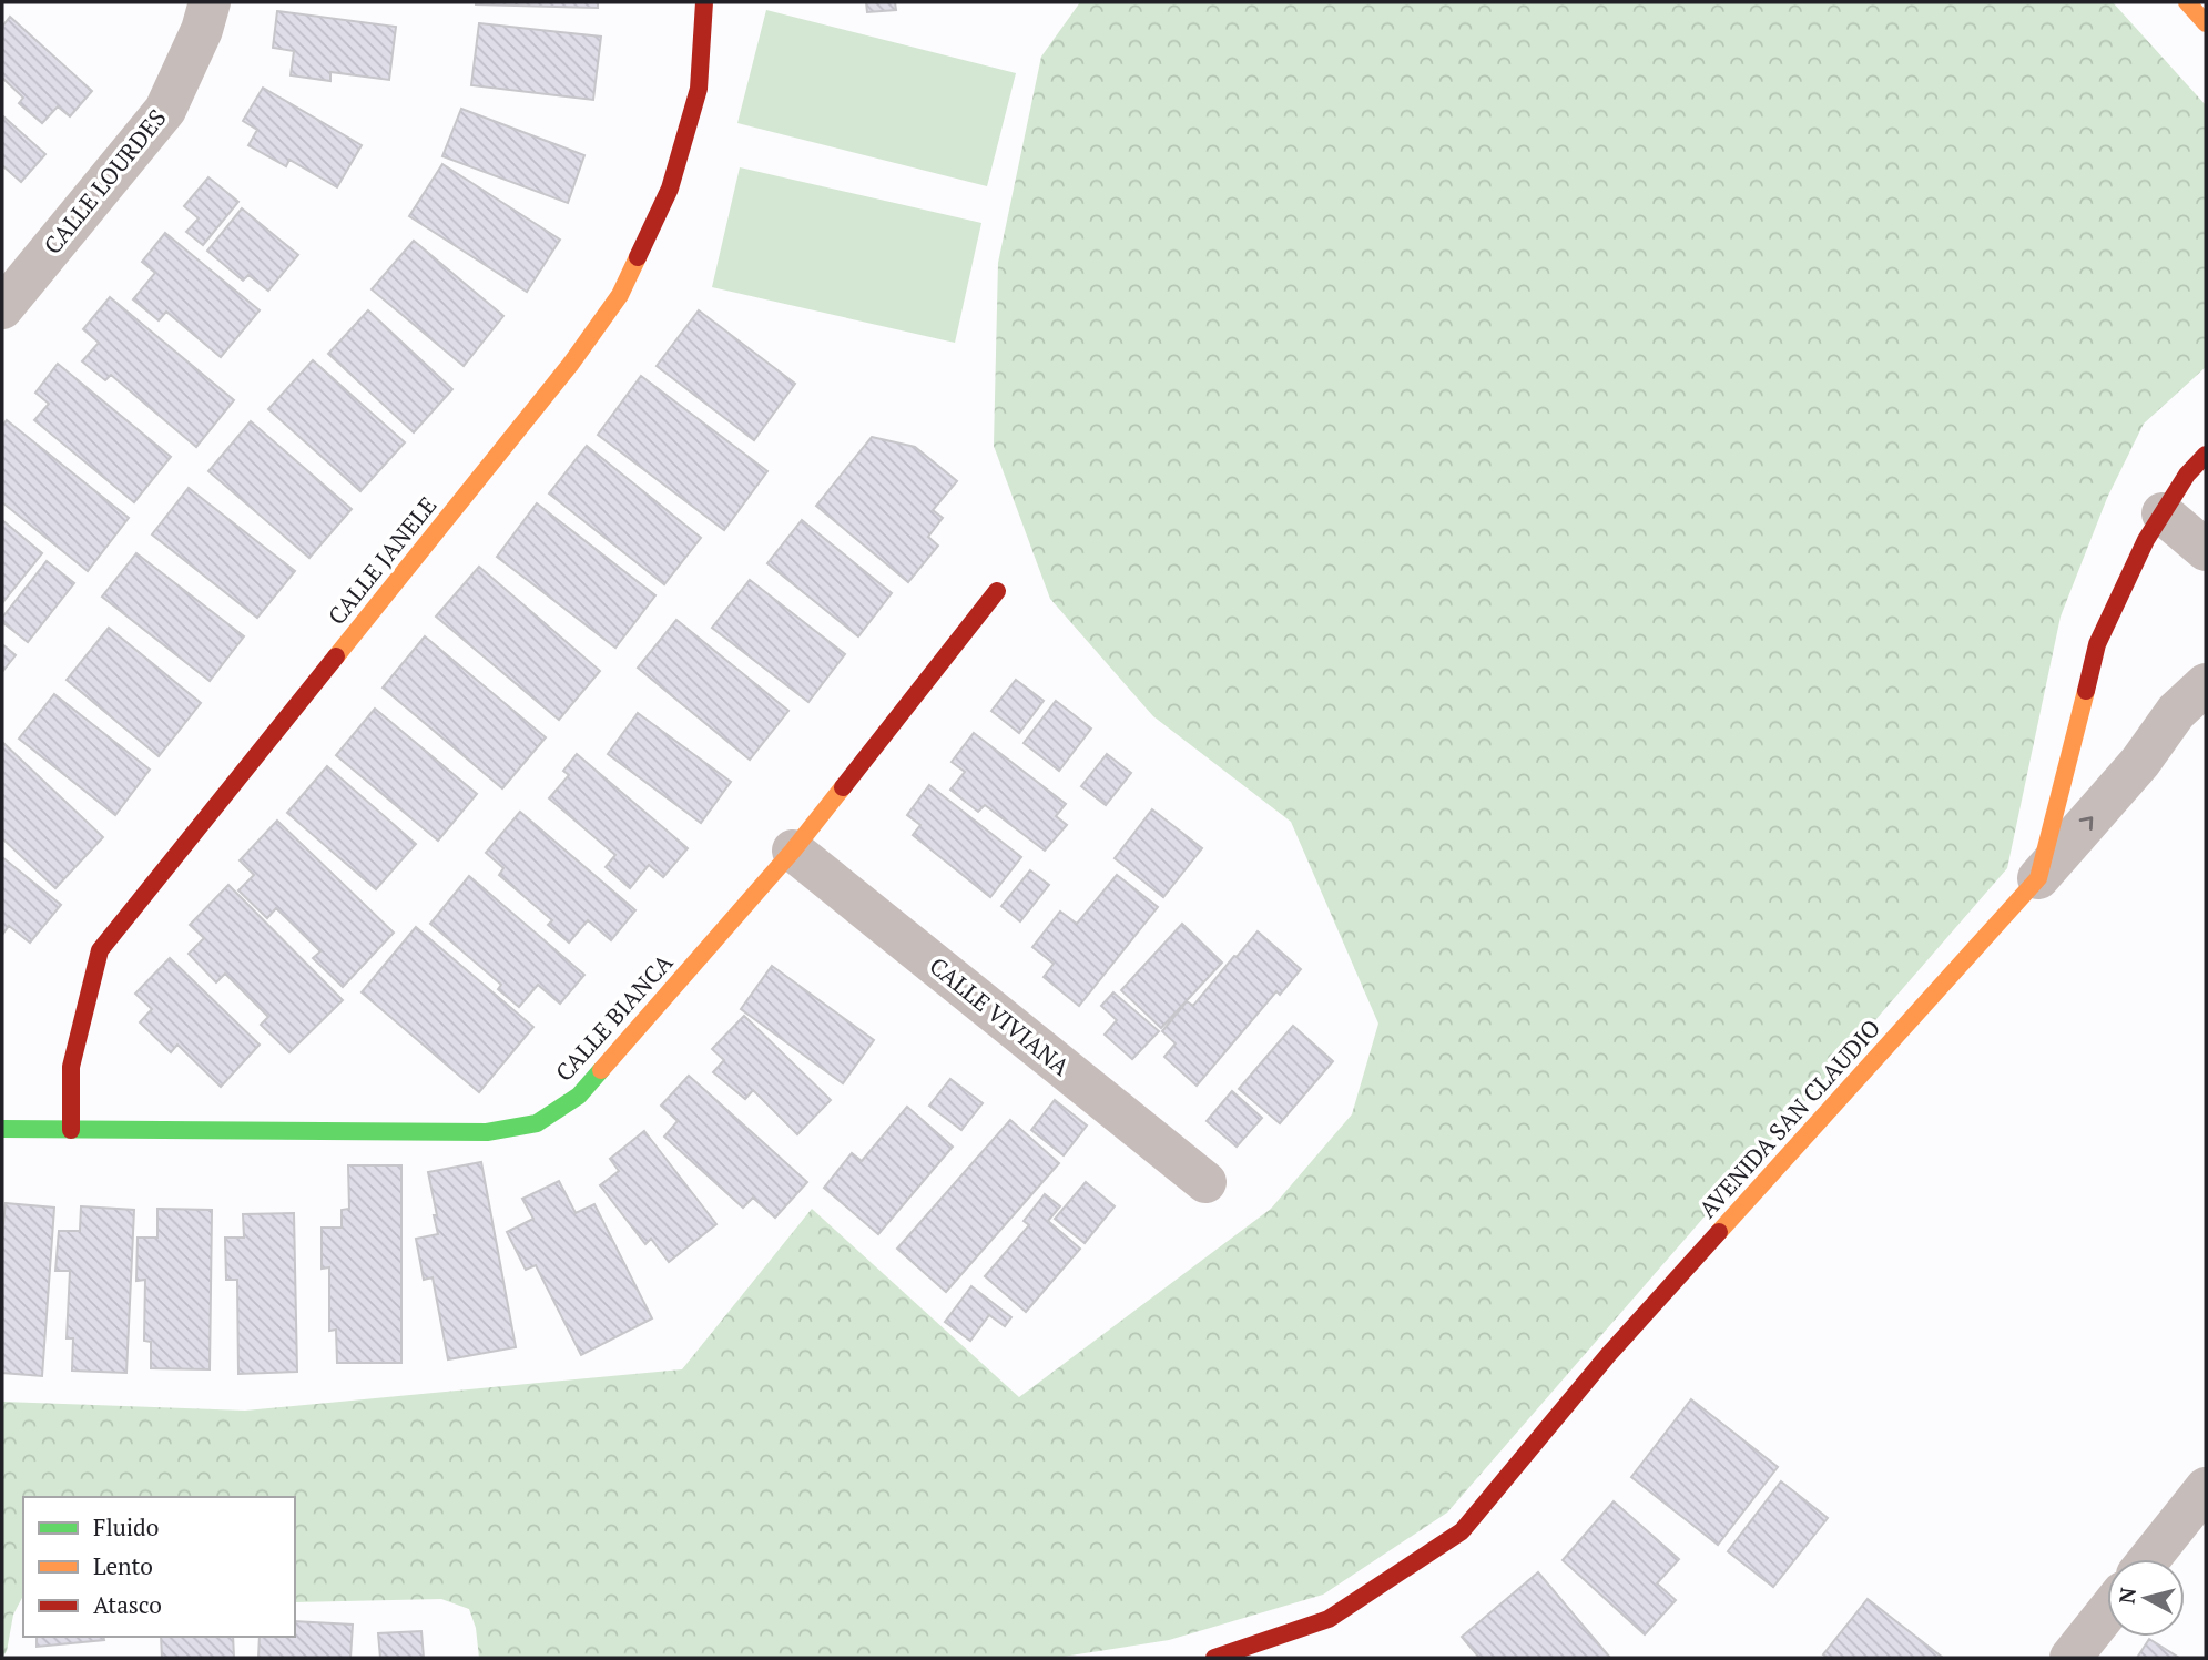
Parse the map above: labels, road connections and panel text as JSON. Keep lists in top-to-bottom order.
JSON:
{
  "streets": {
    "street": [
      "CALLE LOURDES",
      "CALLE JANELE",
      "CALLE VIVIANA",
      "CALLE BIANCA",
      "AVENIDA SAN CLAUDIO"
    ]
  },
  "crossings": [
    ["CALLE JANELE", "CALLE BIANCA"],
    ["CALLE VIVIANA", "CALLE BIANCA"]
  ],
  "legend": ["Fluido", "Lento", "Atasco"],
  "north": "left"
}
